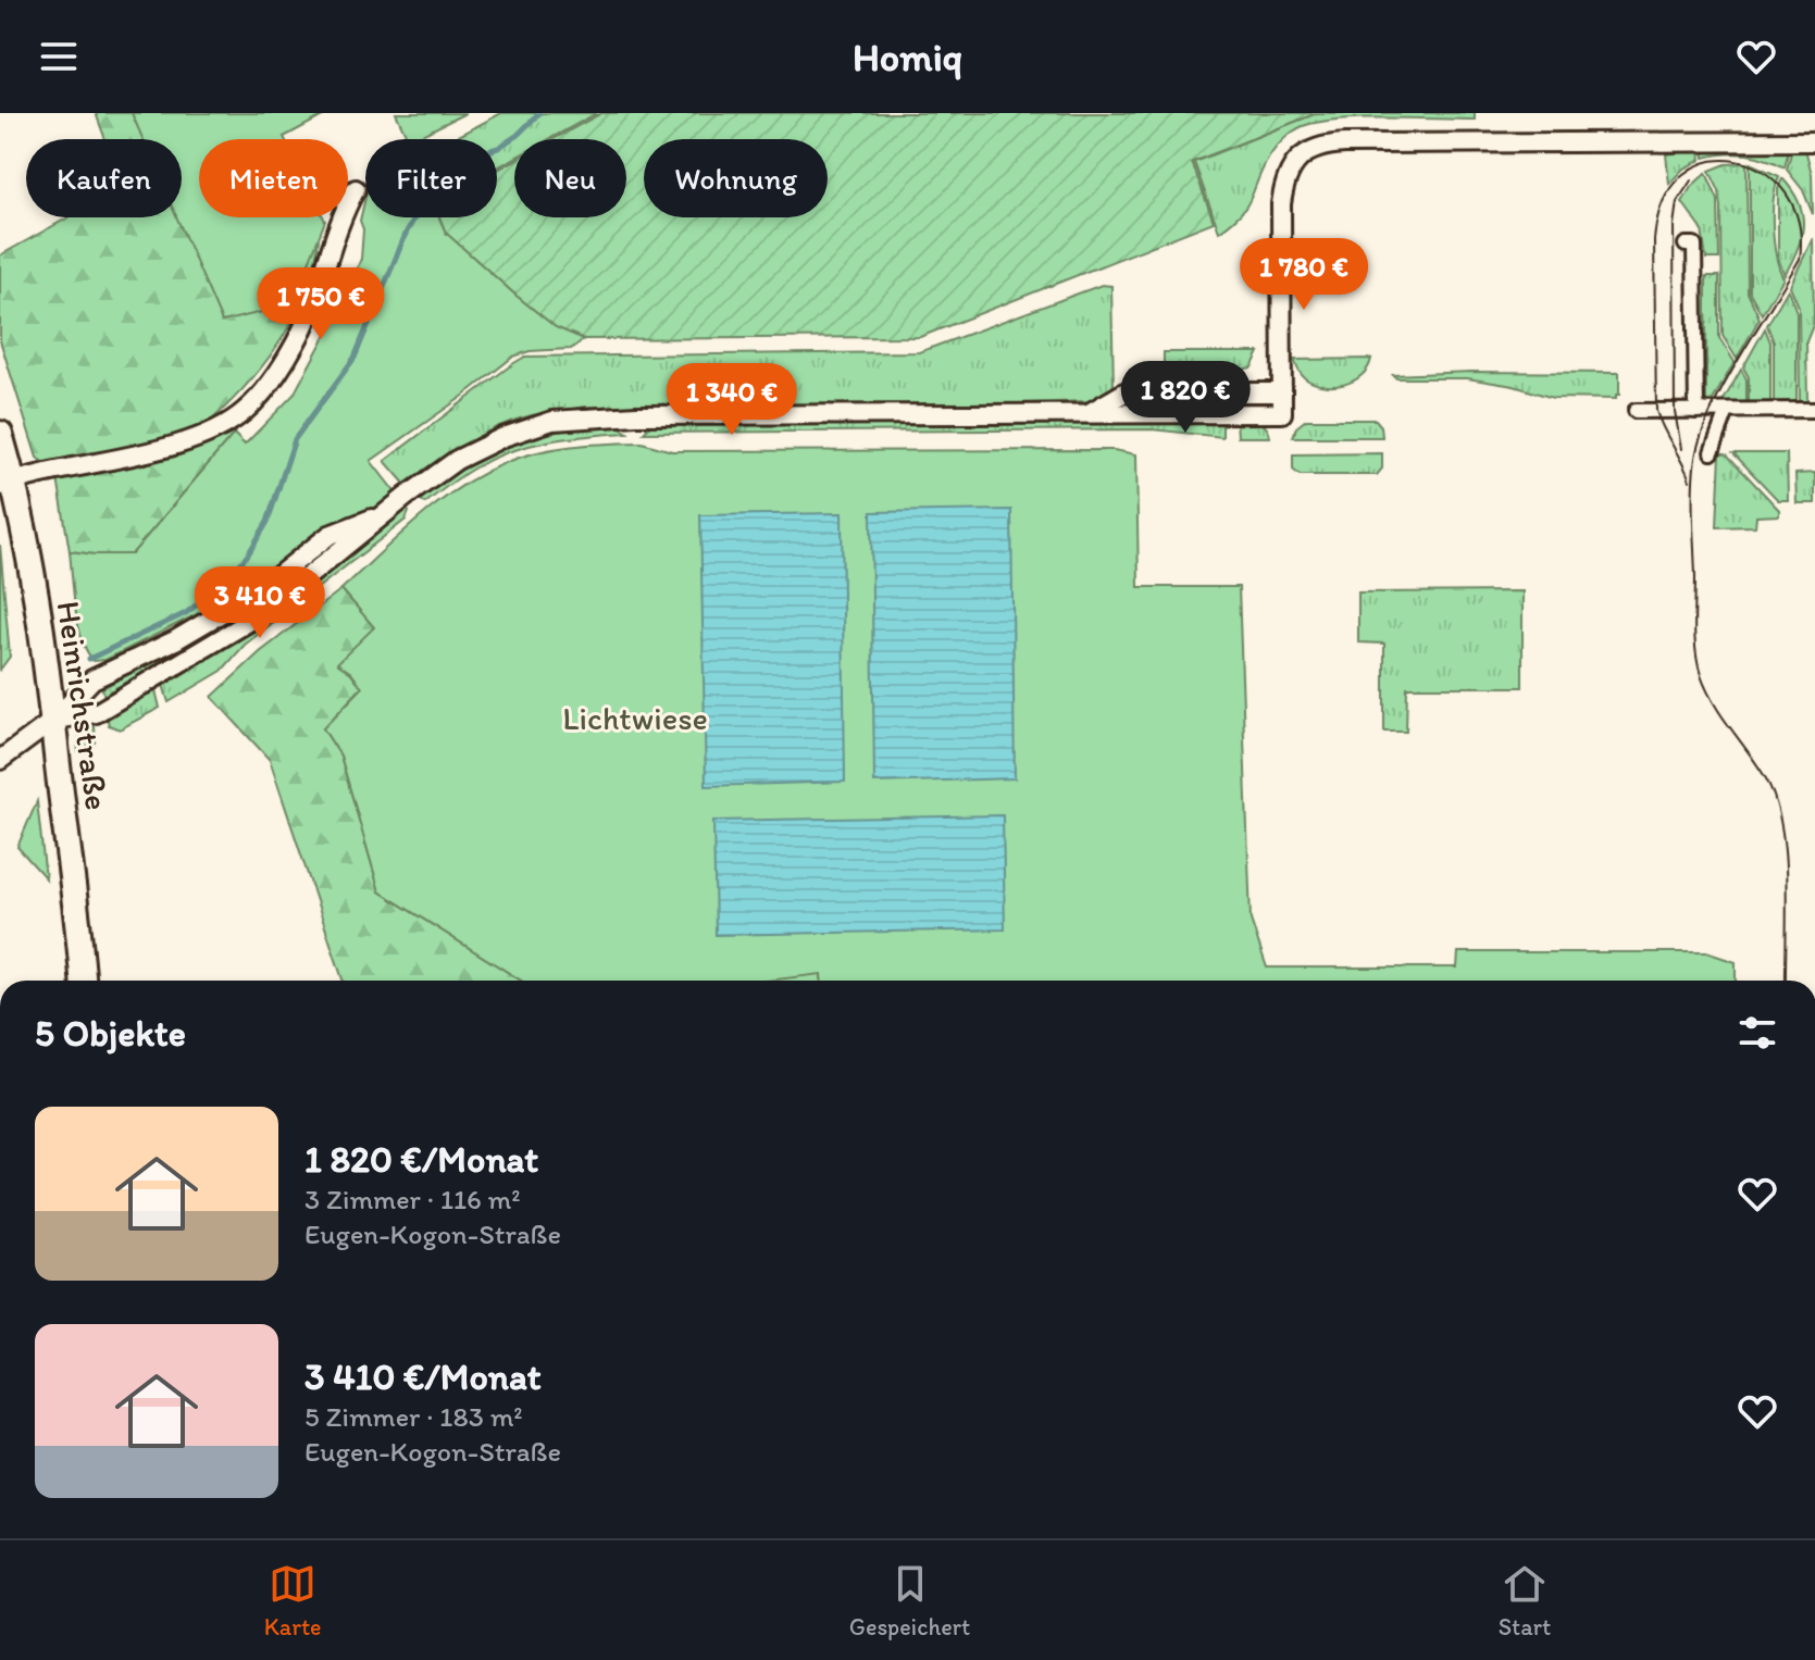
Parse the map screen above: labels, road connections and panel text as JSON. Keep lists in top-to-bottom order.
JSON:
{
  "streets": {
    "main road": ["Heinrichstraße"]
  },
  "parks": ["Lichtwiese"],
  "page": {
    "header": "Homiq",
    "chip": [
      "Kaufen",
      "Mieten",
      "Filter",
      "Neu",
      "Wohnung"
    ],
    "price": [
      "1 780 €",
      "1 750 €",
      "1 820 €",
      "1 340 €",
      "3 410 €"
    ],
    "heading": "5 Objekte",
    "list": [
      {
        "name": "1 820 €/Monat",
        "note": "3 Zimmer · 116 m² · Eugen-Kogon-Straße"
      },
      {
        "name": "3 410 €/Monat",
        "note": "5 Zimmer · 183 m² · Eugen-Kogon-Straße"
      }
    ],
    "tabs": ["Karte", "Gespeichert", "Start"]
  }
}
